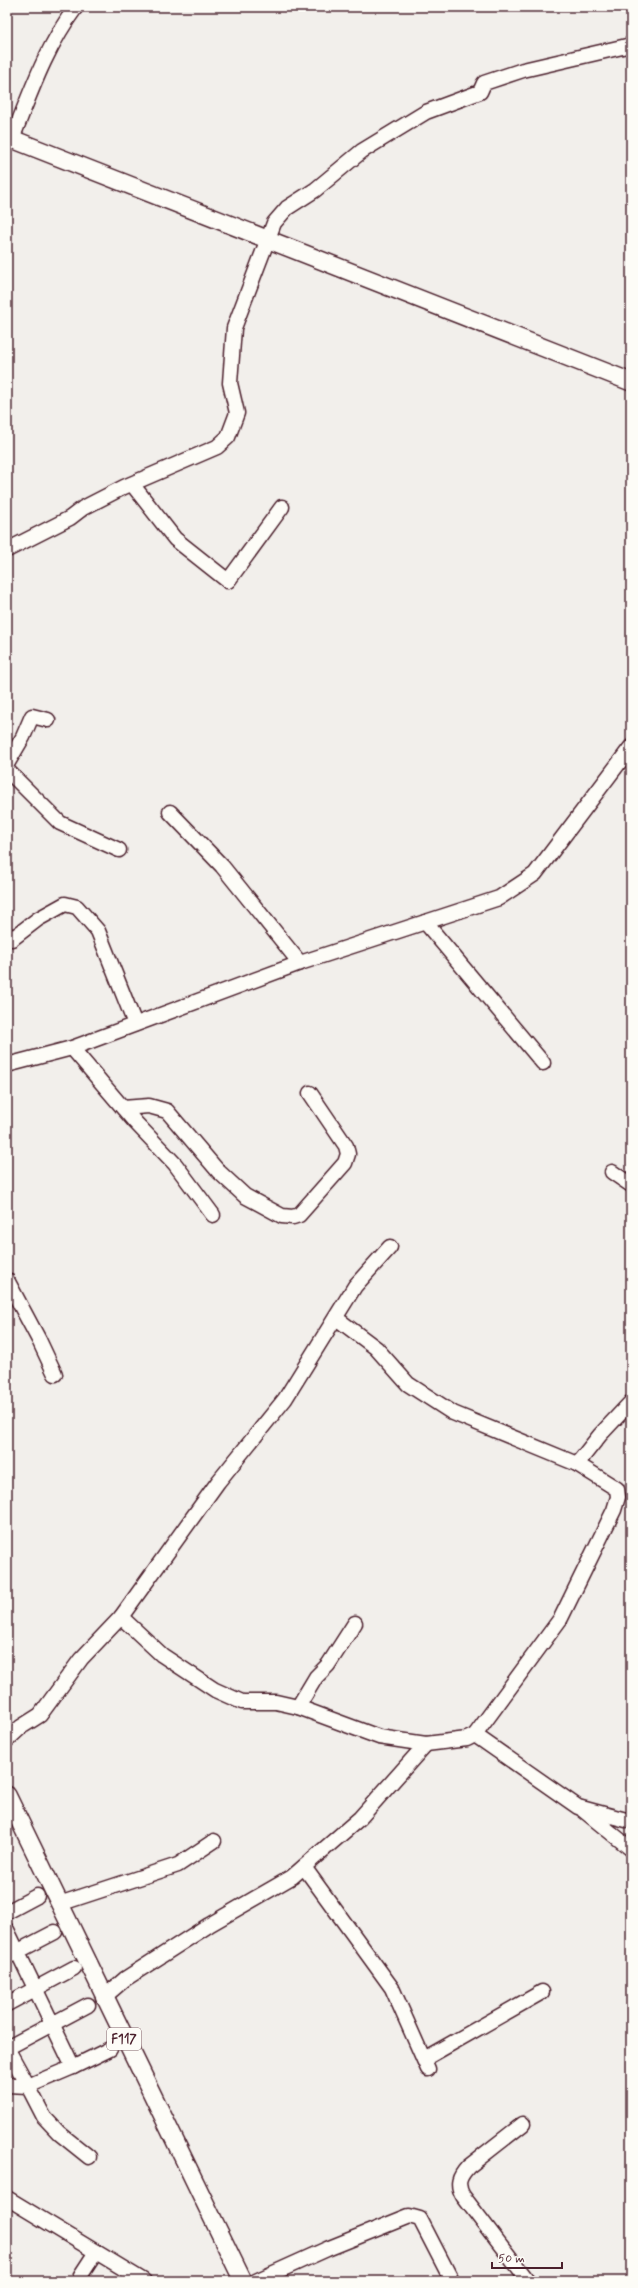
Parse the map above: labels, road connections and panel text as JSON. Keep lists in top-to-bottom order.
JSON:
{
  "streets": {
    "main road": ["F117"]
  },
  "scale_bar": "50 m"
}
